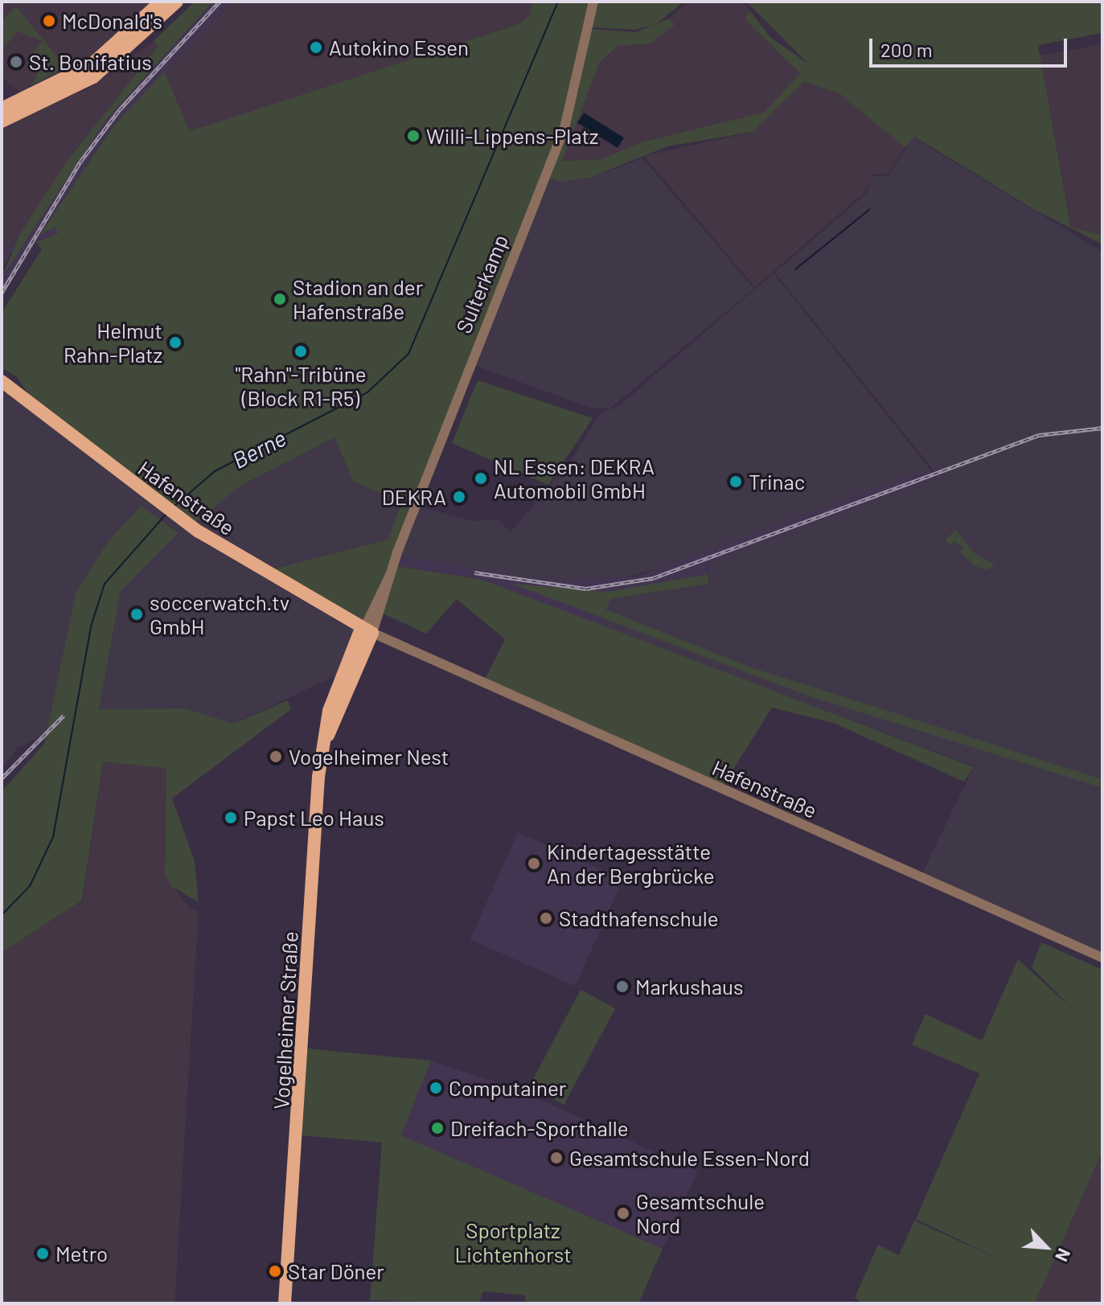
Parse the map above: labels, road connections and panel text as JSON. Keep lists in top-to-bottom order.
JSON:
{
  "streets": {
    "main road": ["Hafenstraße", "Vogelheimer Straße"],
    "street": ["Sulterkamp"]
  },
  "crossings": [
    ["Sulterkamp", "Hafenstraße"],
    ["Sulterkamp", "Vogelheimer Straße"],
    ["Hafenstraße", "Vogelheimer Straße"]
  ],
  "water": ["Berne"],
  "parks": ["Sportplatz Lichtenhorst"],
  "places": [
    "McDonald's",
    "Autokino Essen",
    "St. Bonifatius",
    "Willi-Lippens-Platz",
    "Stadion an der Hafenstraße",
    "Helmut Rahn-Platz",
    "\"Rahn\"-Tribüne (Block R1-R5)",
    "NL Essen: DEKRA Automobil GmbH",
    "Trinac",
    "DEKRA",
    "soccerwatch.tv GmbH",
    "Vogelheimer Nest",
    "Papst Leo Haus",
    "Kindertagesstätte An der Bergbrücke",
    "Stadthafenschule",
    "Markushaus",
    "Computainer",
    "Dreifach-Sporthalle",
    "Gesamtschule Essen-Nord",
    "Gesamtschule Nord",
    "Metro",
    "Star Döner"
  ],
  "scale_bar": "200 m",
  "north": "bottom right"
}
